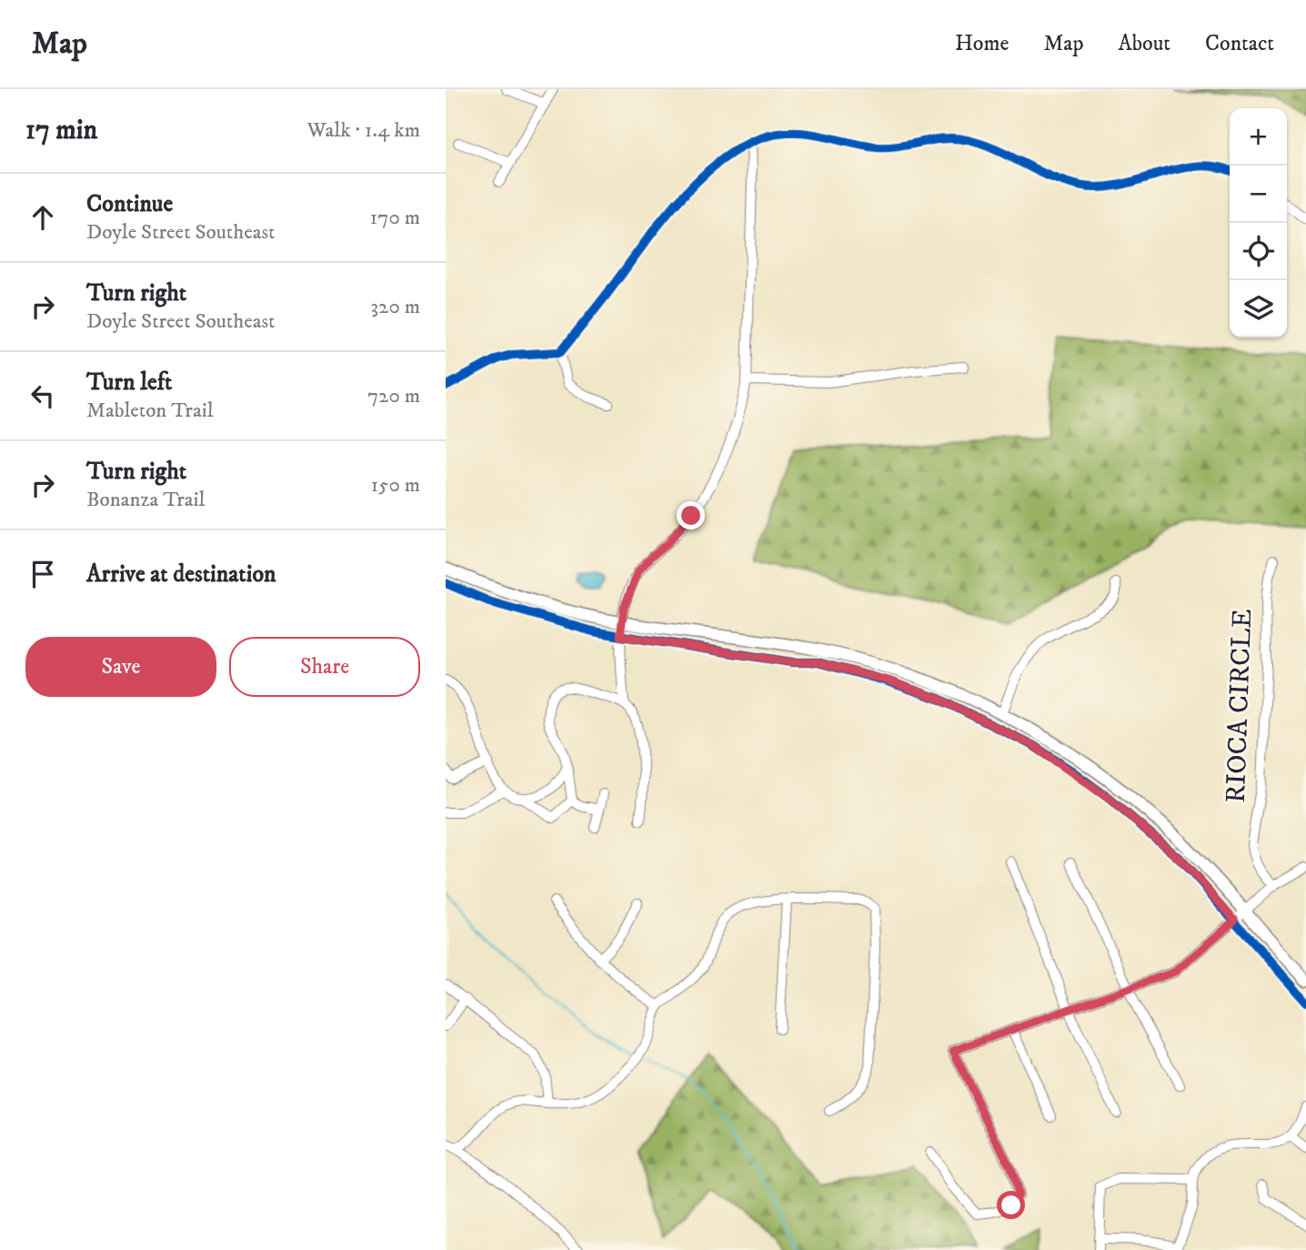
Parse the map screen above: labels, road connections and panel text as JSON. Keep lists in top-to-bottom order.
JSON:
{
  "streets": {
    "street": ["RIOCA CIRCLE"]
  },
  "page": {
    "header": "Map",
    "nav": [
      "Home",
      "Map",
      "About",
      "Contact"
    ],
    "heading": ["17 min", "Walk · 1.4 km"],
    "map_buttons": ["+", "−"],
    "list": [
      ["Continue", "Doyle Street Southeast", "170 m"],
      ["Turn right", "Doyle Street Southeast", "320 m"],
      ["Turn left", "Mableton Trail", "720 m"],
      ["Turn right", "Bonanza Trail", "150 m"],
      "Arrive at destination"
    ],
    "buttons": ["Save", "Share"]
  }
}
